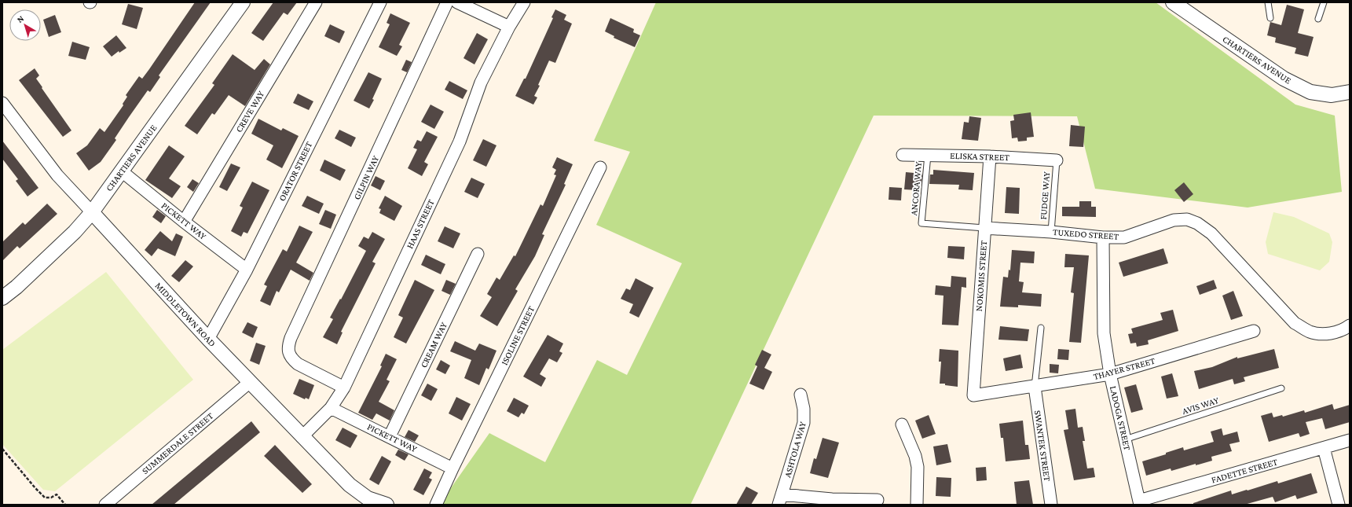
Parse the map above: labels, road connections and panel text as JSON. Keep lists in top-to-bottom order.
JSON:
{
  "streets": {
    "street": [
      "CHARTIERS AVENUE",
      "CREVE WAY",
      "ELISKA STREET",
      "ORATOR STREET",
      "GILPIN WAY",
      "PICKETT WAY",
      "HAAS STREET",
      "TUXEDO STREET",
      "NOKOMIS STREET",
      "MIDDLETOWN ROAD",
      "ISOLINE STREET",
      "CREAM WAY",
      "THAYER STREET",
      "LADOGA STREET",
      "SUMMERDALE STREET",
      "SWANTEK STREET",
      "ASHTOLA WAY",
      "FADETTE STREET"
    ],
    "lane": ["ANCORA WAY", "FUDGE WAY", "AVIS WAY"]
  },
  "crossings": [
    ["CHARTIERS AVENUE", "PICKETT WAY"],
    ["CHARTIERS AVENUE", "MIDDLETOWN ROAD"],
    ["CREVE WAY", "PICKETT WAY"],
    ["ELISKA STREET", "ANCORA WAY"],
    ["ELISKA STREET", "FUDGE WAY"],
    ["ELISKA STREET", "NOKOMIS STREET"],
    ["ORATOR STREET", "PICKETT WAY"],
    ["ORATOR STREET", "MIDDLETOWN ROAD"],
    ["GILPIN WAY", "HAAS STREET"],
    ["ANCORA WAY", "TUXEDO STREET"],
    ["FUDGE WAY", "TUXEDO STREET"],
    ["PICKETT WAY", "HAAS STREET"],
    ["PICKETT WAY", "ISOLINE STREET"],
    ["PICKETT WAY", "CREAM WAY"],
    ["HAAS STREET", "MIDDLETOWN ROAD"],
    ["TUXEDO STREET", "NOKOMIS STREET"],
    ["TUXEDO STREET", "LADOGA STREET"],
    ["NOKOMIS STREET", "THAYER STREET"],
    ["MIDDLETOWN ROAD", "SUMMERDALE STREET"],
    ["THAYER STREET", "LADOGA STREET"],
    ["THAYER STREET", "SWANTEK STREET"],
    ["AVIS WAY", "LADOGA STREET"],
    ["LADOGA STREET", "FADETTE STREET"]
  ],
  "north": "top left"
}
